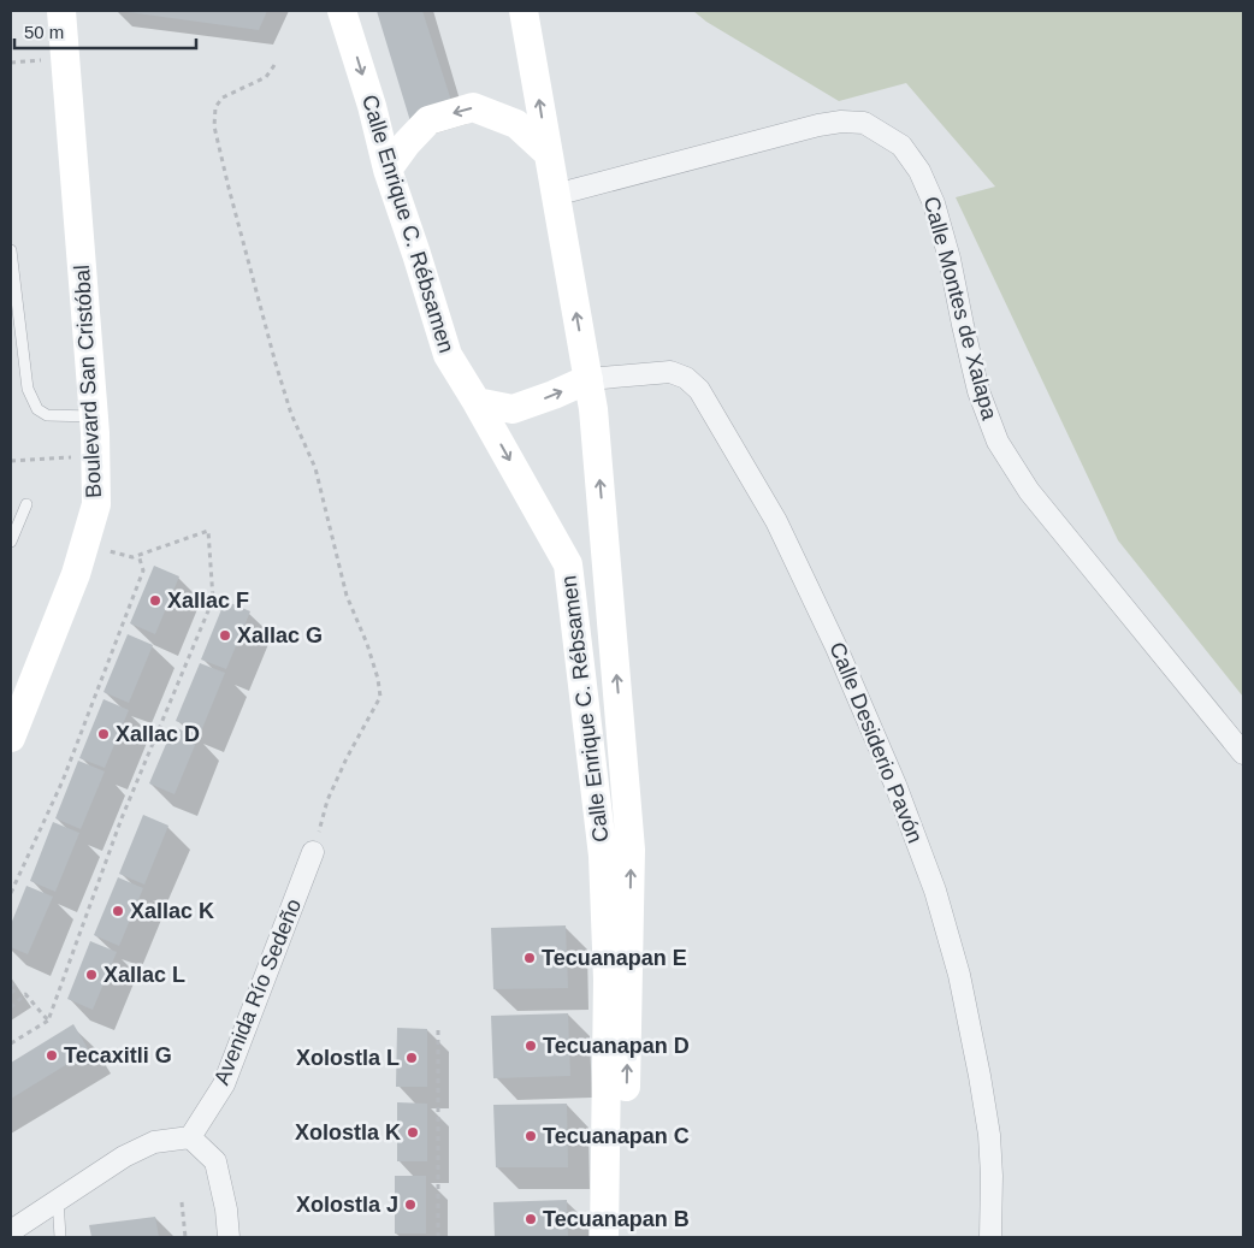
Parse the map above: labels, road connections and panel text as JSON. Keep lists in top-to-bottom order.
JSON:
{
  "streets": {
    "main road": ["Calle Enrique C. Rébsamen", "Boulevard San Cristóbal"],
    "street": ["Calle Montes de Xalapa", "Calle Desiderio Pavón", "Avenida Río Sedeño"]
  },
  "crossings": [
    ["Calle Enrique C. Rébsamen", "Calle Montes de Xalapa"],
    ["Calle Enrique C. Rébsamen", "Calle Desiderio Pavón"]
  ],
  "places": [
    "Xallac F",
    "Xallac G",
    "Xallac D",
    "Xallac K",
    "Tecuanapan E",
    "Xallac L",
    "Tecuanapan D",
    "Tecaxitli G",
    "Xolostla L",
    "Xolostla K",
    "Tecuanapan C",
    "Xolostla J",
    "Tecuanapan B"
  ],
  "scale_bar": "50 m"
}
